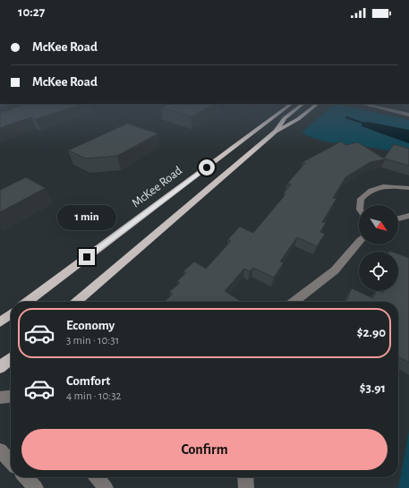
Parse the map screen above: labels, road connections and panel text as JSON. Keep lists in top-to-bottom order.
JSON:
{
  "streets": {
    "main road": ["McKee Road"]
  },
  "north": "bottom right",
  "page": {
    "status": "10:27",
    "banner": ["McKee Road", "McKee Road"],
    "bubble": "1 min",
    "list": [
      {
        "name": "Economy",
        "note": "3 min · 10:31",
        "value": "$2.90"
      },
      {
        "name": "Comfort",
        "note": "4 min · 10:32",
        "value": "$3.91"
      }
    ],
    "buttons": "Confirm"
  }
}
